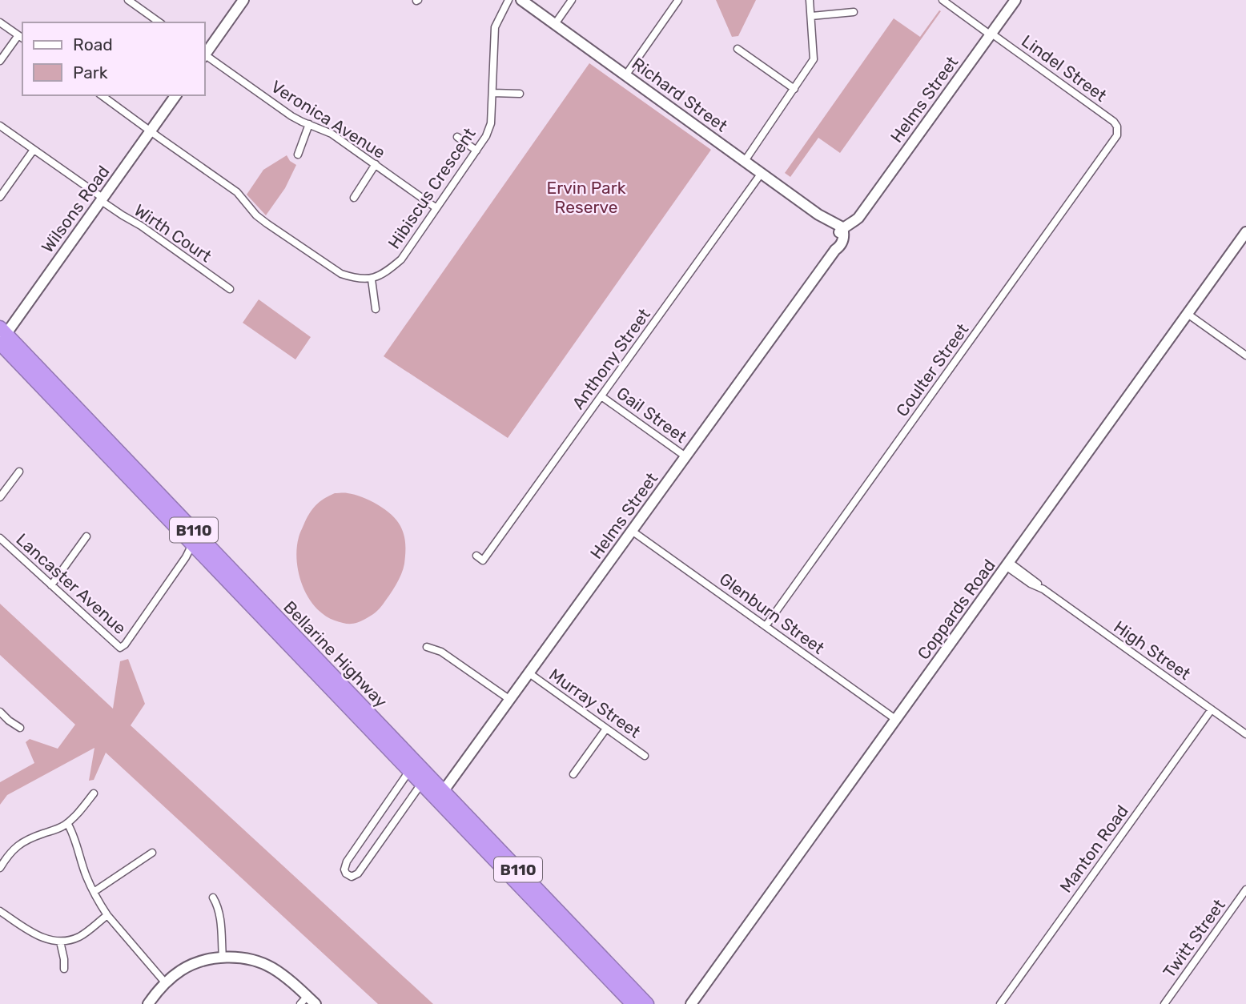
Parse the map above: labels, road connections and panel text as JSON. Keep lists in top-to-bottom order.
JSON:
{
  "streets": {
    "highway": ["B110", "Bellarine Highway"],
    "street": [
      "Lindel Street",
      "Richard Street",
      "Helms Street",
      "Veronica Avenue",
      "Hibiscus Crescent",
      "Wilsons Road",
      "Wirth Court",
      "Anthony Street",
      "Coulter Street",
      "Gail Street",
      "Lancaster Avenue",
      "Coppards Road",
      "Glenburn Street",
      "High Street",
      "Murray Street",
      "Manton Road",
      "Twitt Street"
    ]
  },
  "crossings": [
    ["Lindel Street", "Helms Street"],
    ["Lindel Street", "Coulter Street"],
    ["Richard Street", "Helms Street"],
    ["Richard Street", "Anthony Street"],
    ["Helms Street", "Gail Street"],
    ["Helms Street", "Glenburn Street"],
    ["Helms Street", "Bellarine Highway"],
    ["Helms Street", "Murray Street"],
    ["Veronica Avenue", "Hibiscus Crescent"],
    ["Wilsons Road", "Wirth Court"],
    ["Wilsons Road", "Bellarine Highway"],
    ["Anthony Street", "Gail Street"],
    ["Coulter Street", "Glenburn Street"],
    ["Lancaster Avenue", "Bellarine Highway"],
    ["Coppards Road", "Glenburn Street"],
    ["Coppards Road", "High Street"],
    ["High Street", "Manton Road"]
  ],
  "parks": ["Ervin Park Reserve"],
  "legend": ["Road", "Park"]
}
